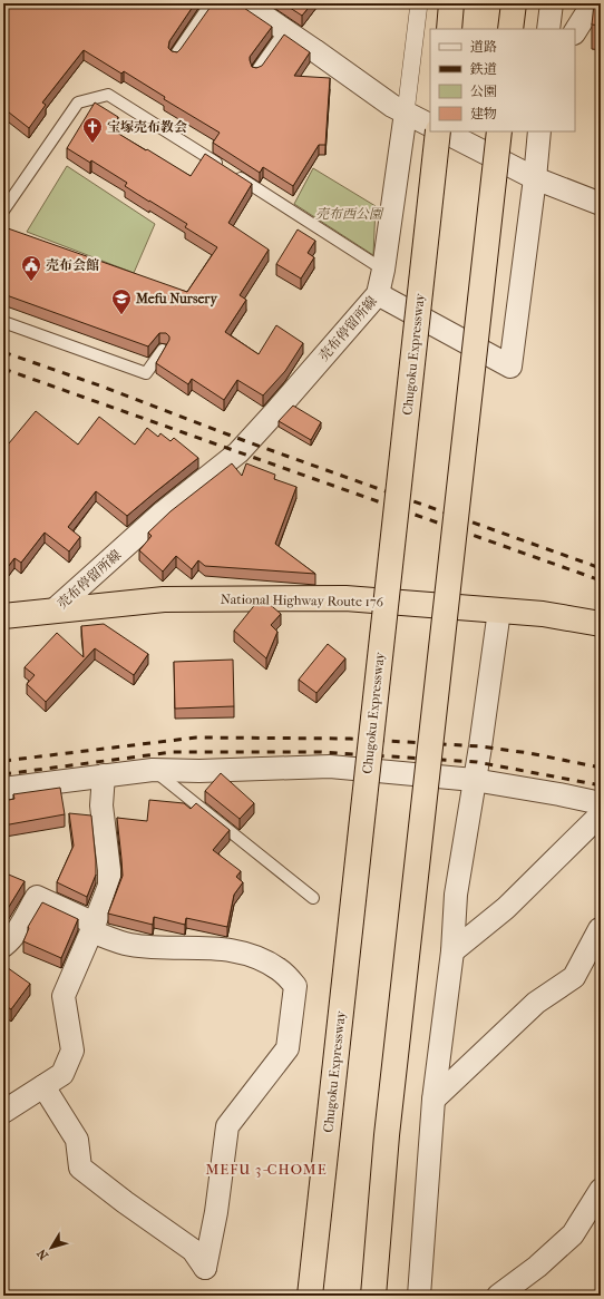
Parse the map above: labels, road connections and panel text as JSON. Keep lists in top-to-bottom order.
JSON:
{
  "streets": {
    "highway": ["Chugoku Expressway", "National Highway Route 176"],
    "street": ["売布停留所線"]
  },
  "crossings": [
    ["売布停留所線", "National Highway Route 176"]
  ],
  "districts": ["MEFU 3-CHOME"],
  "parks": ["売布西公園"],
  "places": {
    "church": ["宝塚売布教会"],
    "public building": ["売布会館"],
    "school or university": ["Mefu Nursery"]
  },
  "legend": [
    "道路",
    "鉄道",
    "公園",
    "建物"
  ],
  "north": "bottom left"
}
